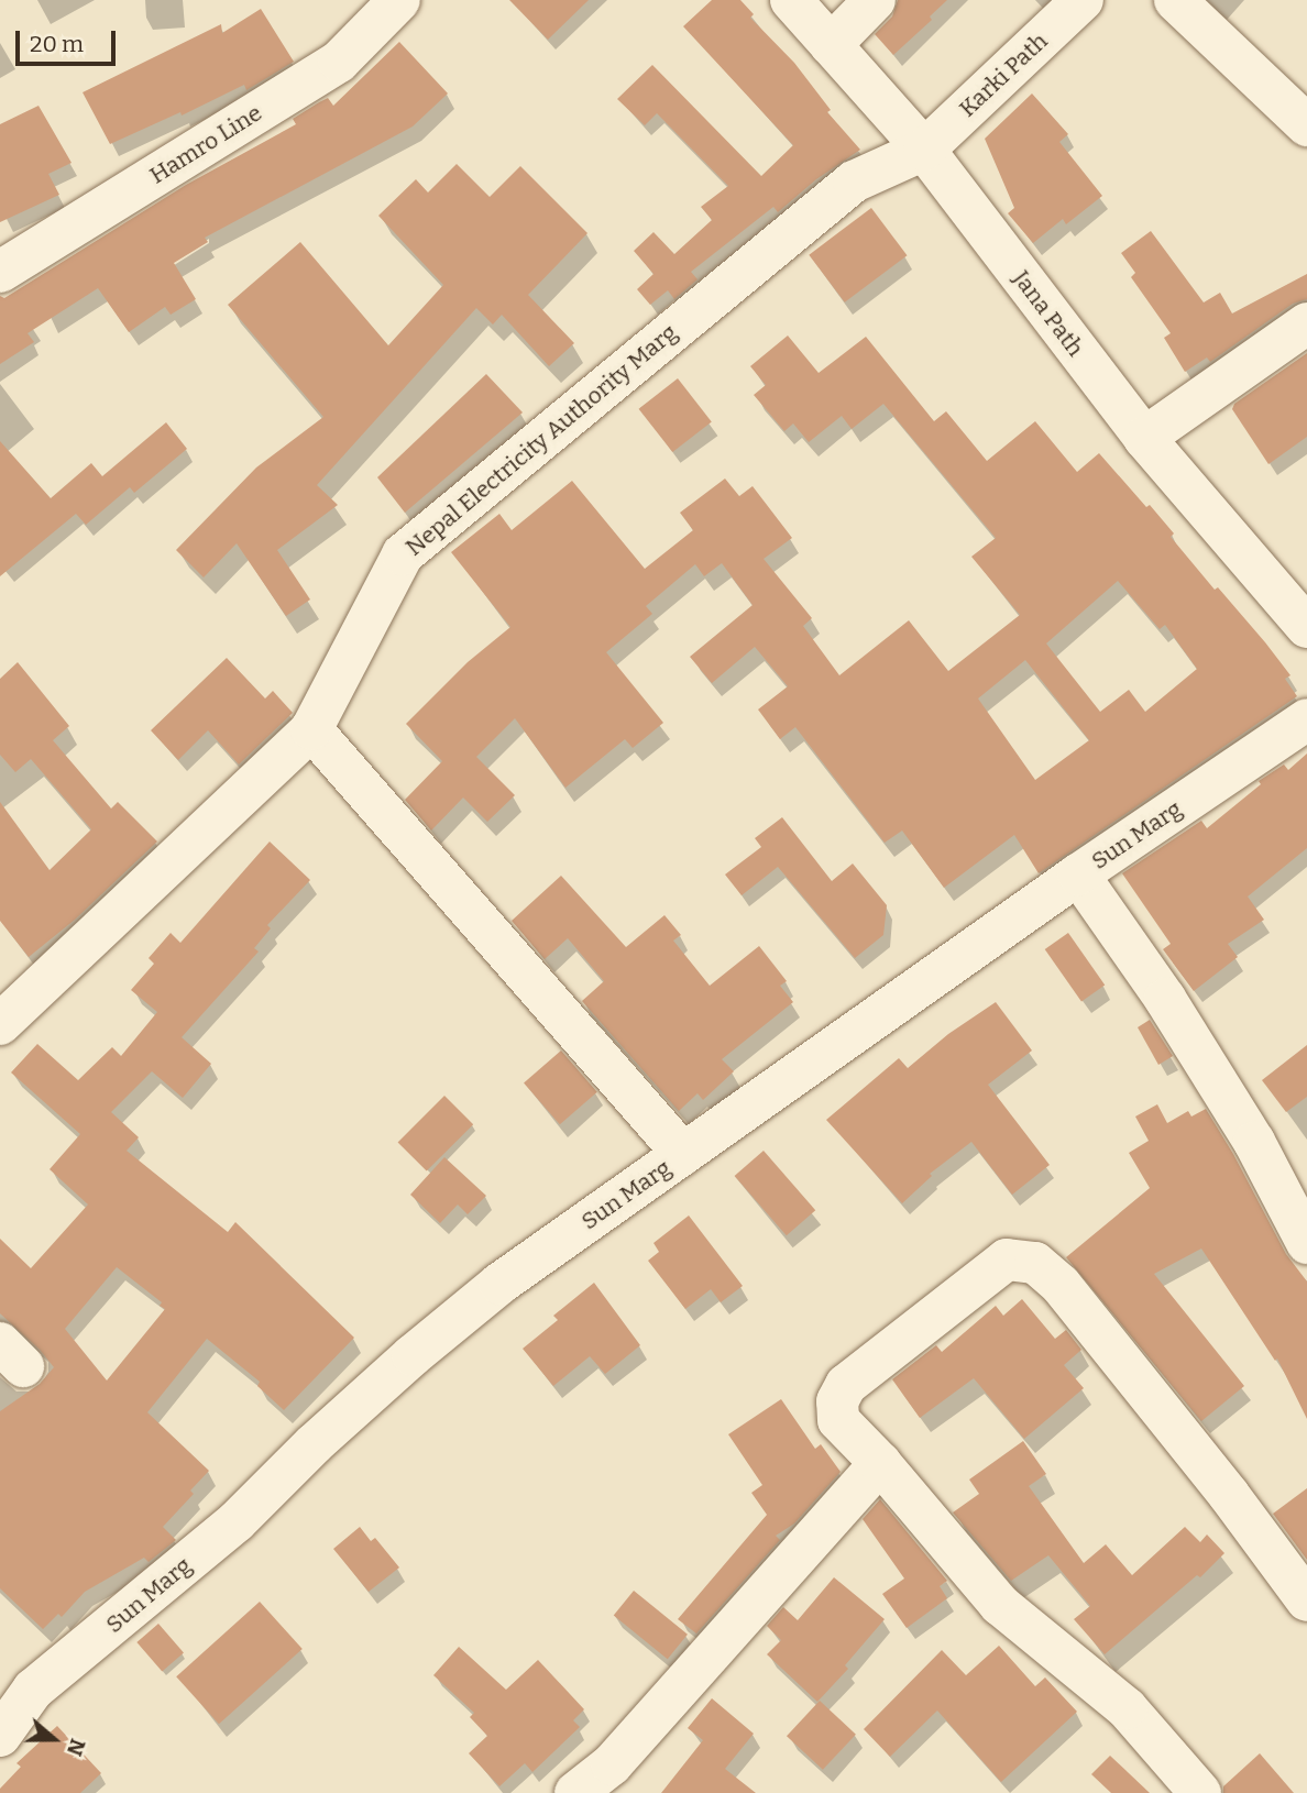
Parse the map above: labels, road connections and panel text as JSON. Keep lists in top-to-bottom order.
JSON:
{
  "streets": {
    "street": [
      "Karki Path",
      "Hamro Line",
      "Jana Path",
      "Nepal Electricity Authority Marg",
      "Sun Marg"
    ]
  },
  "crossings": [
    ["Karki Path", "Jana Path"],
    ["Karki Path", "Nepal Electricity Authority Marg"],
    ["Jana Path", "Nepal Electricity Authority Marg"]
  ],
  "scale_bar": "20 m",
  "north": "right"
}
